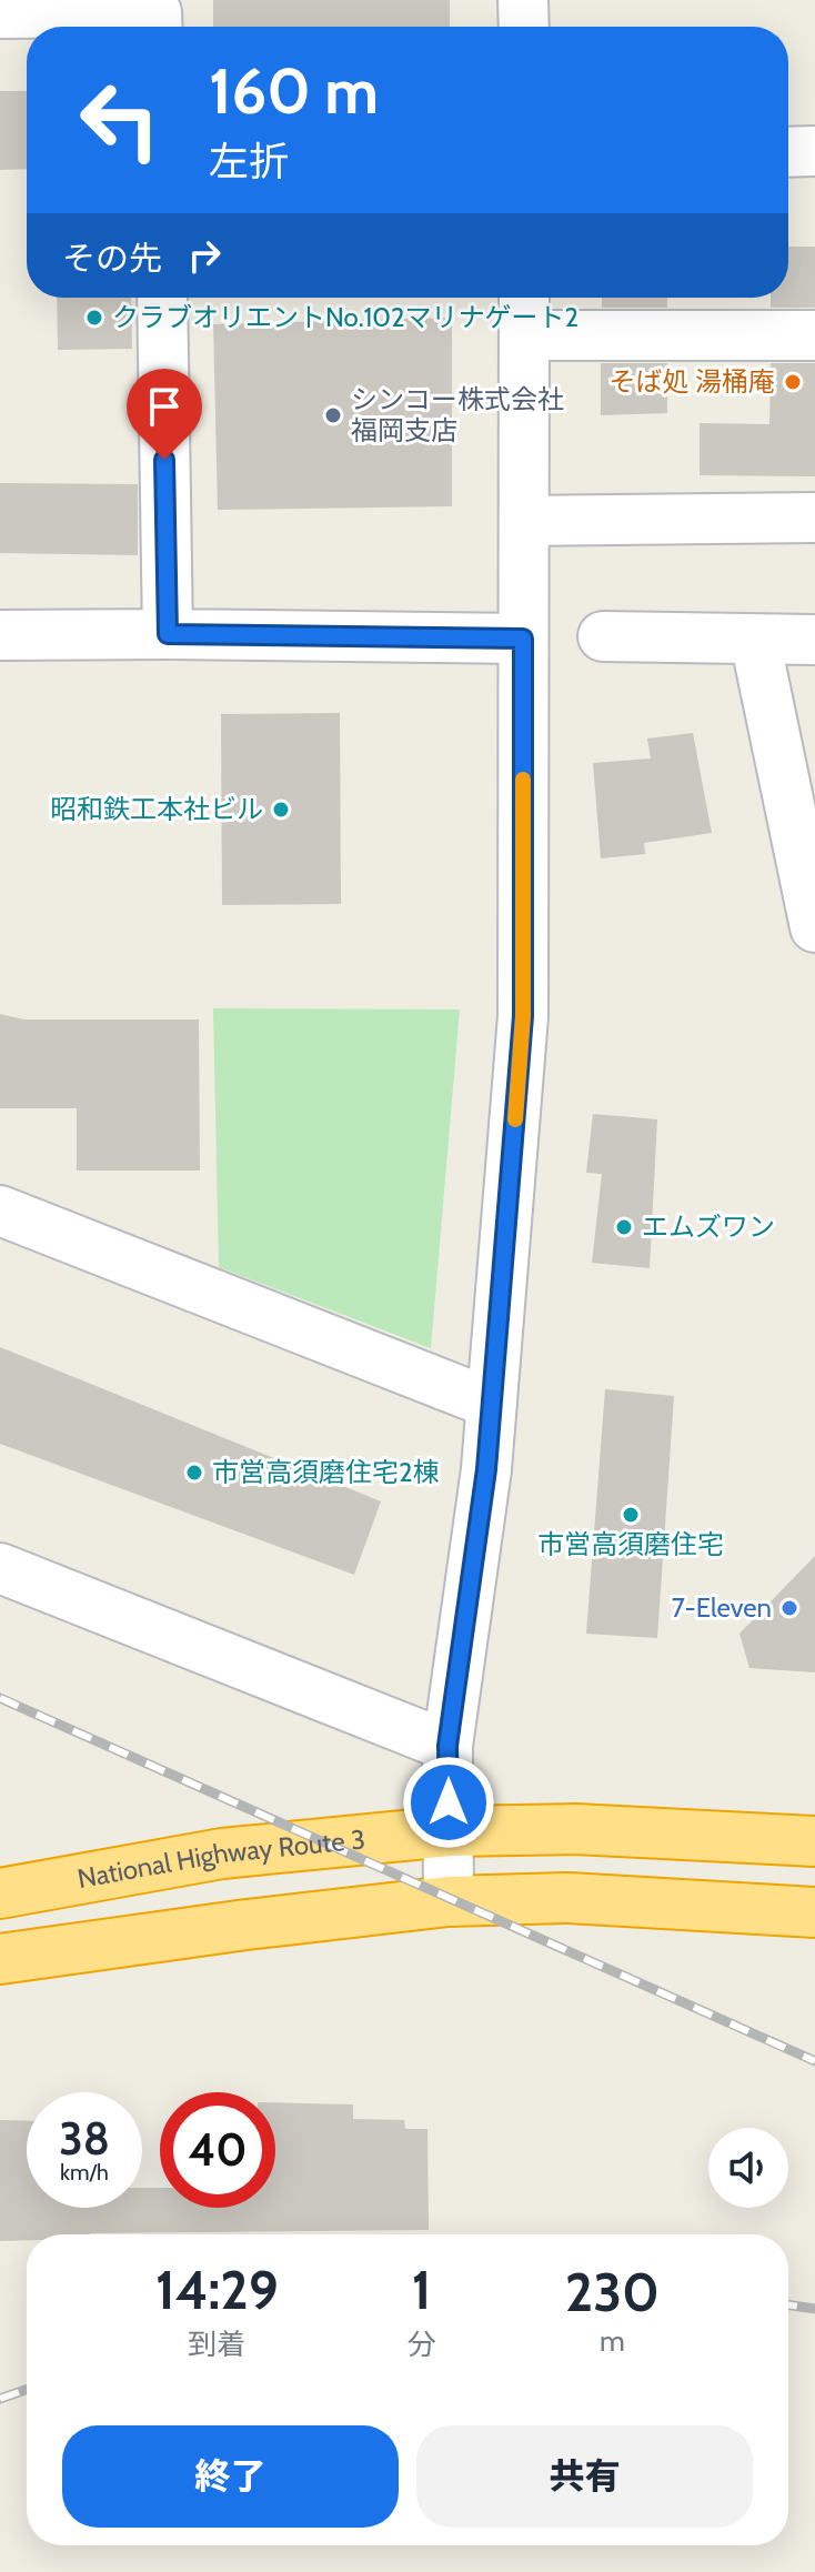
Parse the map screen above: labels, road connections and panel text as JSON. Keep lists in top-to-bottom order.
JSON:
{
  "streets": {
    "highway": ["National Highway Route 3"]
  },
  "places": [
    "クラブオリエントNo.102マリナゲート2",
    "そば処 湯桶庵",
    "シンコー株式会社 福岡支店",
    "昭和鉄工本社ビル",
    "エムズワン",
    "市営高須磨住宅2棟",
    "市営高須磨住宅",
    "7-Eleven"
  ],
  "page": {
    "turn": ["160 m", "左折"],
    "then": "その先",
    "speed": "38 km/h",
    "limit": "40",
    "eta": [
      "14:29",
      "到着",
      "1",
      "分",
      "230",
      "m"
    ],
    "buttons": ["終了", "共有"]
  }
}
